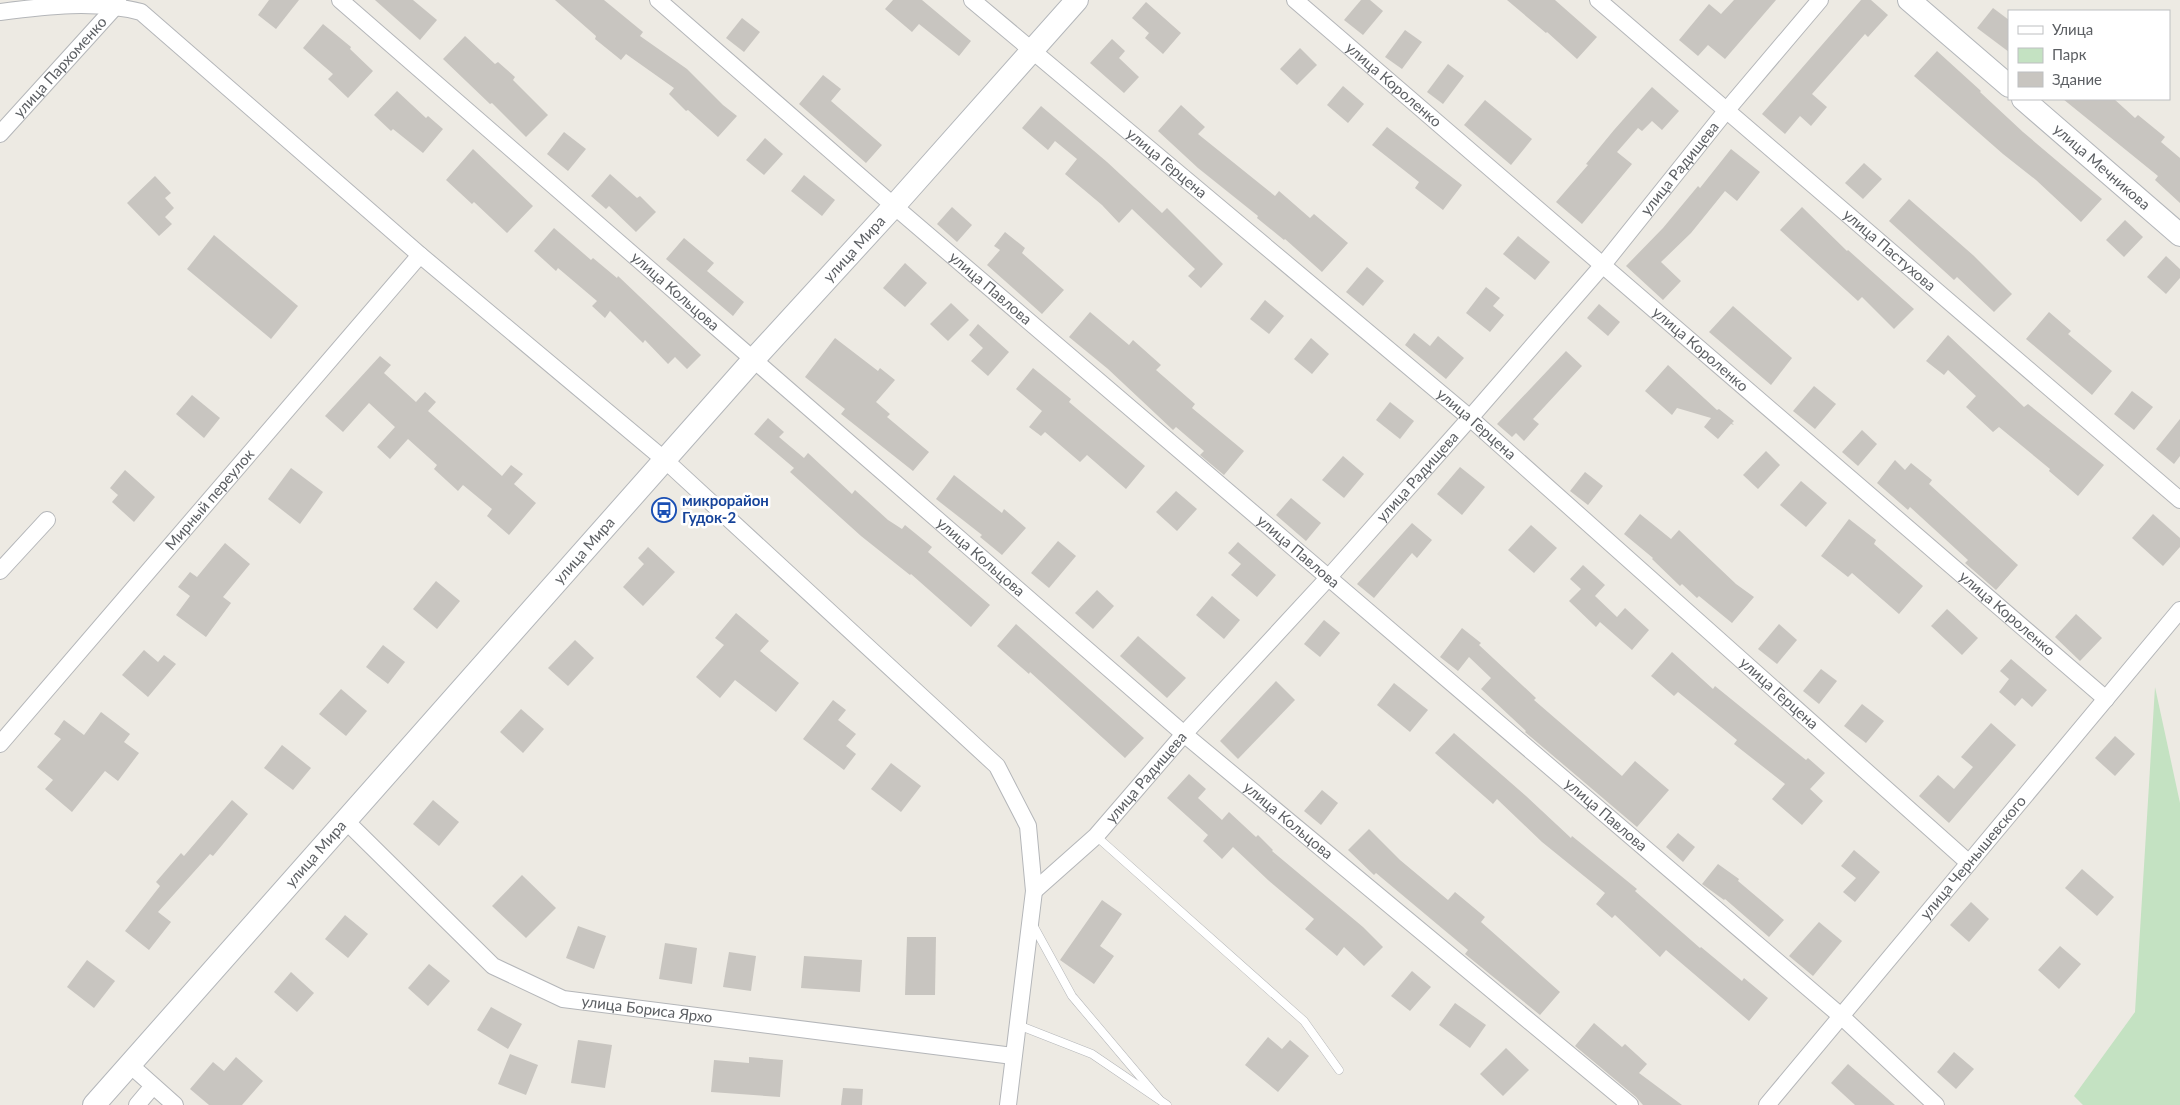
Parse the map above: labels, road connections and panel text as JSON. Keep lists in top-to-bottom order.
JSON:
{
  "streets": {
    "main road": ["улица Мечникова", "улица Мира"],
    "street": [
      "улица Пархоменко",
      "улица Короленко",
      "улица Герцена",
      "улица Радищева",
      "улица Пастухова",
      "улица Павлова",
      "улица Кольцова",
      "Мирный переулок",
      "улица Чернышевского",
      "улица Бориса Ярхо"
    ]
  },
  "crossings": [
    ["улица Короленко", "улица Радищева"],
    ["улица Короленко", "улица Чернышевского"],
    ["улица Герцена", "улица Радищева"],
    ["улица Герцена", "улица Мира"],
    ["улица Герцена", "улица Чернышевского"],
    ["улица Радищева", "улица Пастухова"],
    ["улица Радищева", "улица Павлова"],
    ["улица Радищева", "улица Кольцова"],
    ["улица Мира", "улица Павлова"],
    ["улица Мира", "улица Кольцова"],
    ["улица Мира", "улица Бориса Ярхо"],
    ["улица Павлова", "улица Чернышевского"]
  ],
  "places": {
    "bus stop": ["микрорайон Гудок-2"]
  },
  "legend": ["Улица", "Парк", "Здание"]
}
